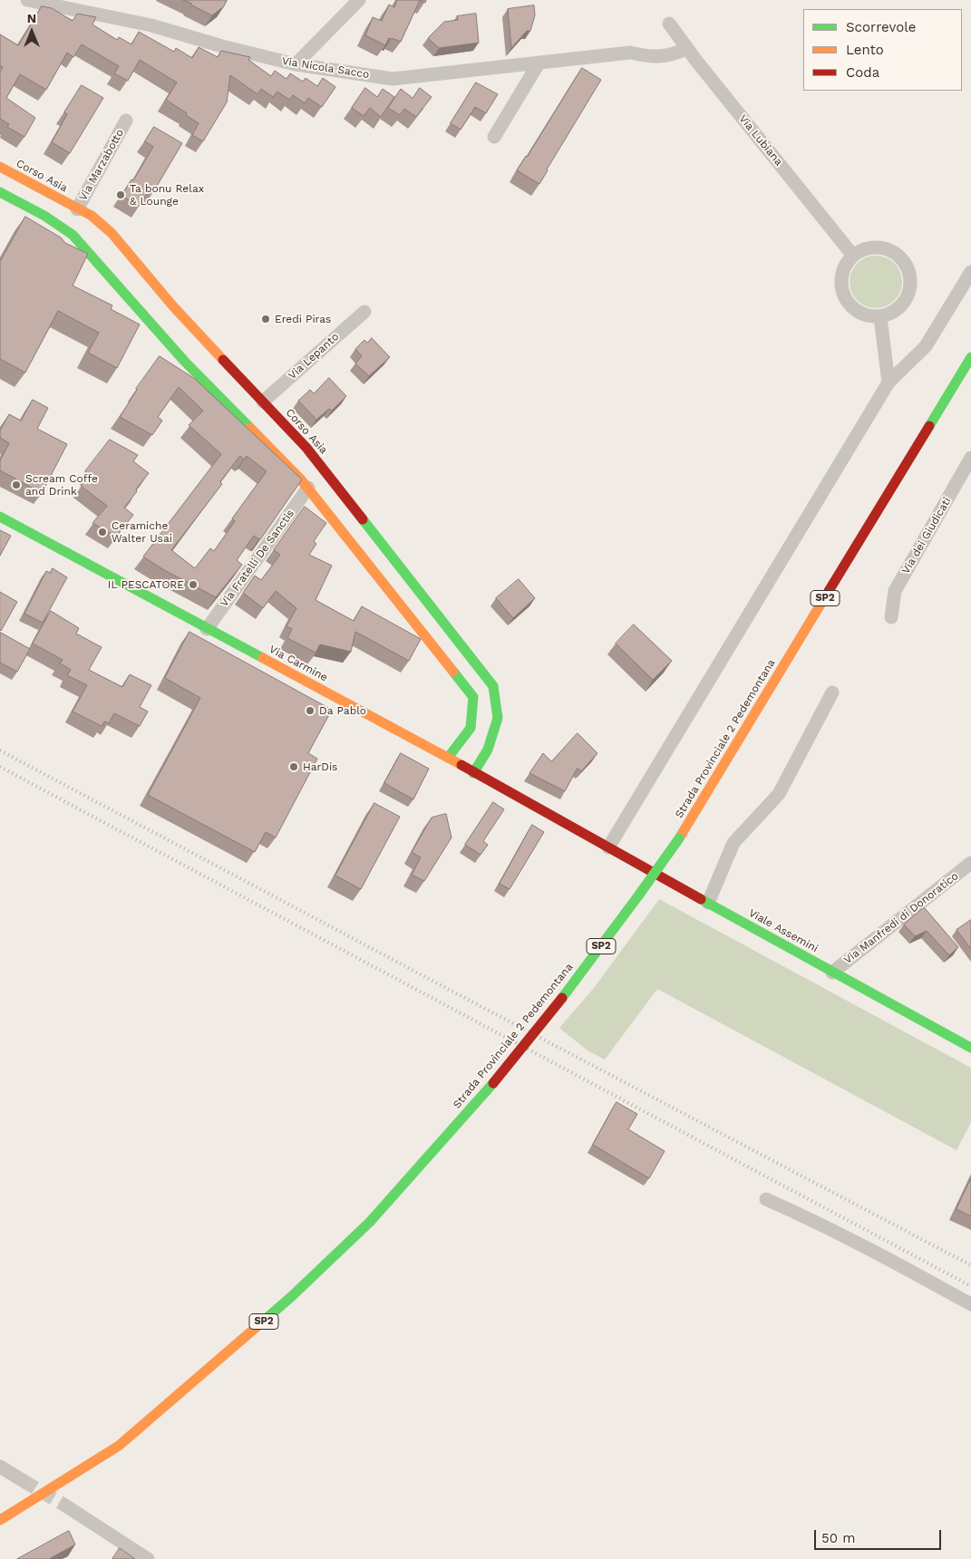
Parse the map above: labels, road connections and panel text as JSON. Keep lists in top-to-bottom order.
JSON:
{
  "streets": {
    "main road": [
      "Corso Asia",
      "SP2",
      "Via Carmine",
      "Strada Provinciale 2 Pedemontana",
      "Viale Assemini"
    ],
    "street": [
      "Via Nicola Sacco",
      "Via Lubiana",
      "Via Marzabotto",
      "Via Lepanto",
      "Via dei Giudicati",
      "Via Fratelli De Sanctis",
      "Via Manfredi di Donoratico"
    ]
  },
  "crossings": [
    ["Via Nicola Sacco", "Via Lubiana"],
    ["Via Marzabotto", "Corso Asia"],
    ["Corso Asia", "Via Lepanto"],
    ["Corso Asia", "Via Carmine"],
    ["Via Fratelli De Sanctis", "Via Carmine"],
    ["Via Carmine", "Viale Assemini"],
    ["Via Manfredi di Donoratico", "Viale Assemini"]
  ],
  "places": [
    "Ta bonu Relax & Lounge",
    "Eredi Piras",
    "Scream Coffe and Drink",
    "Ceramiche Walter Usai",
    "IL PESCATORE",
    "Da Pablo",
    "HarDis"
  ],
  "legend": ["Scorrevole", "Lento", "Coda"],
  "scale_bar": "50 m",
  "north": "top"
}
